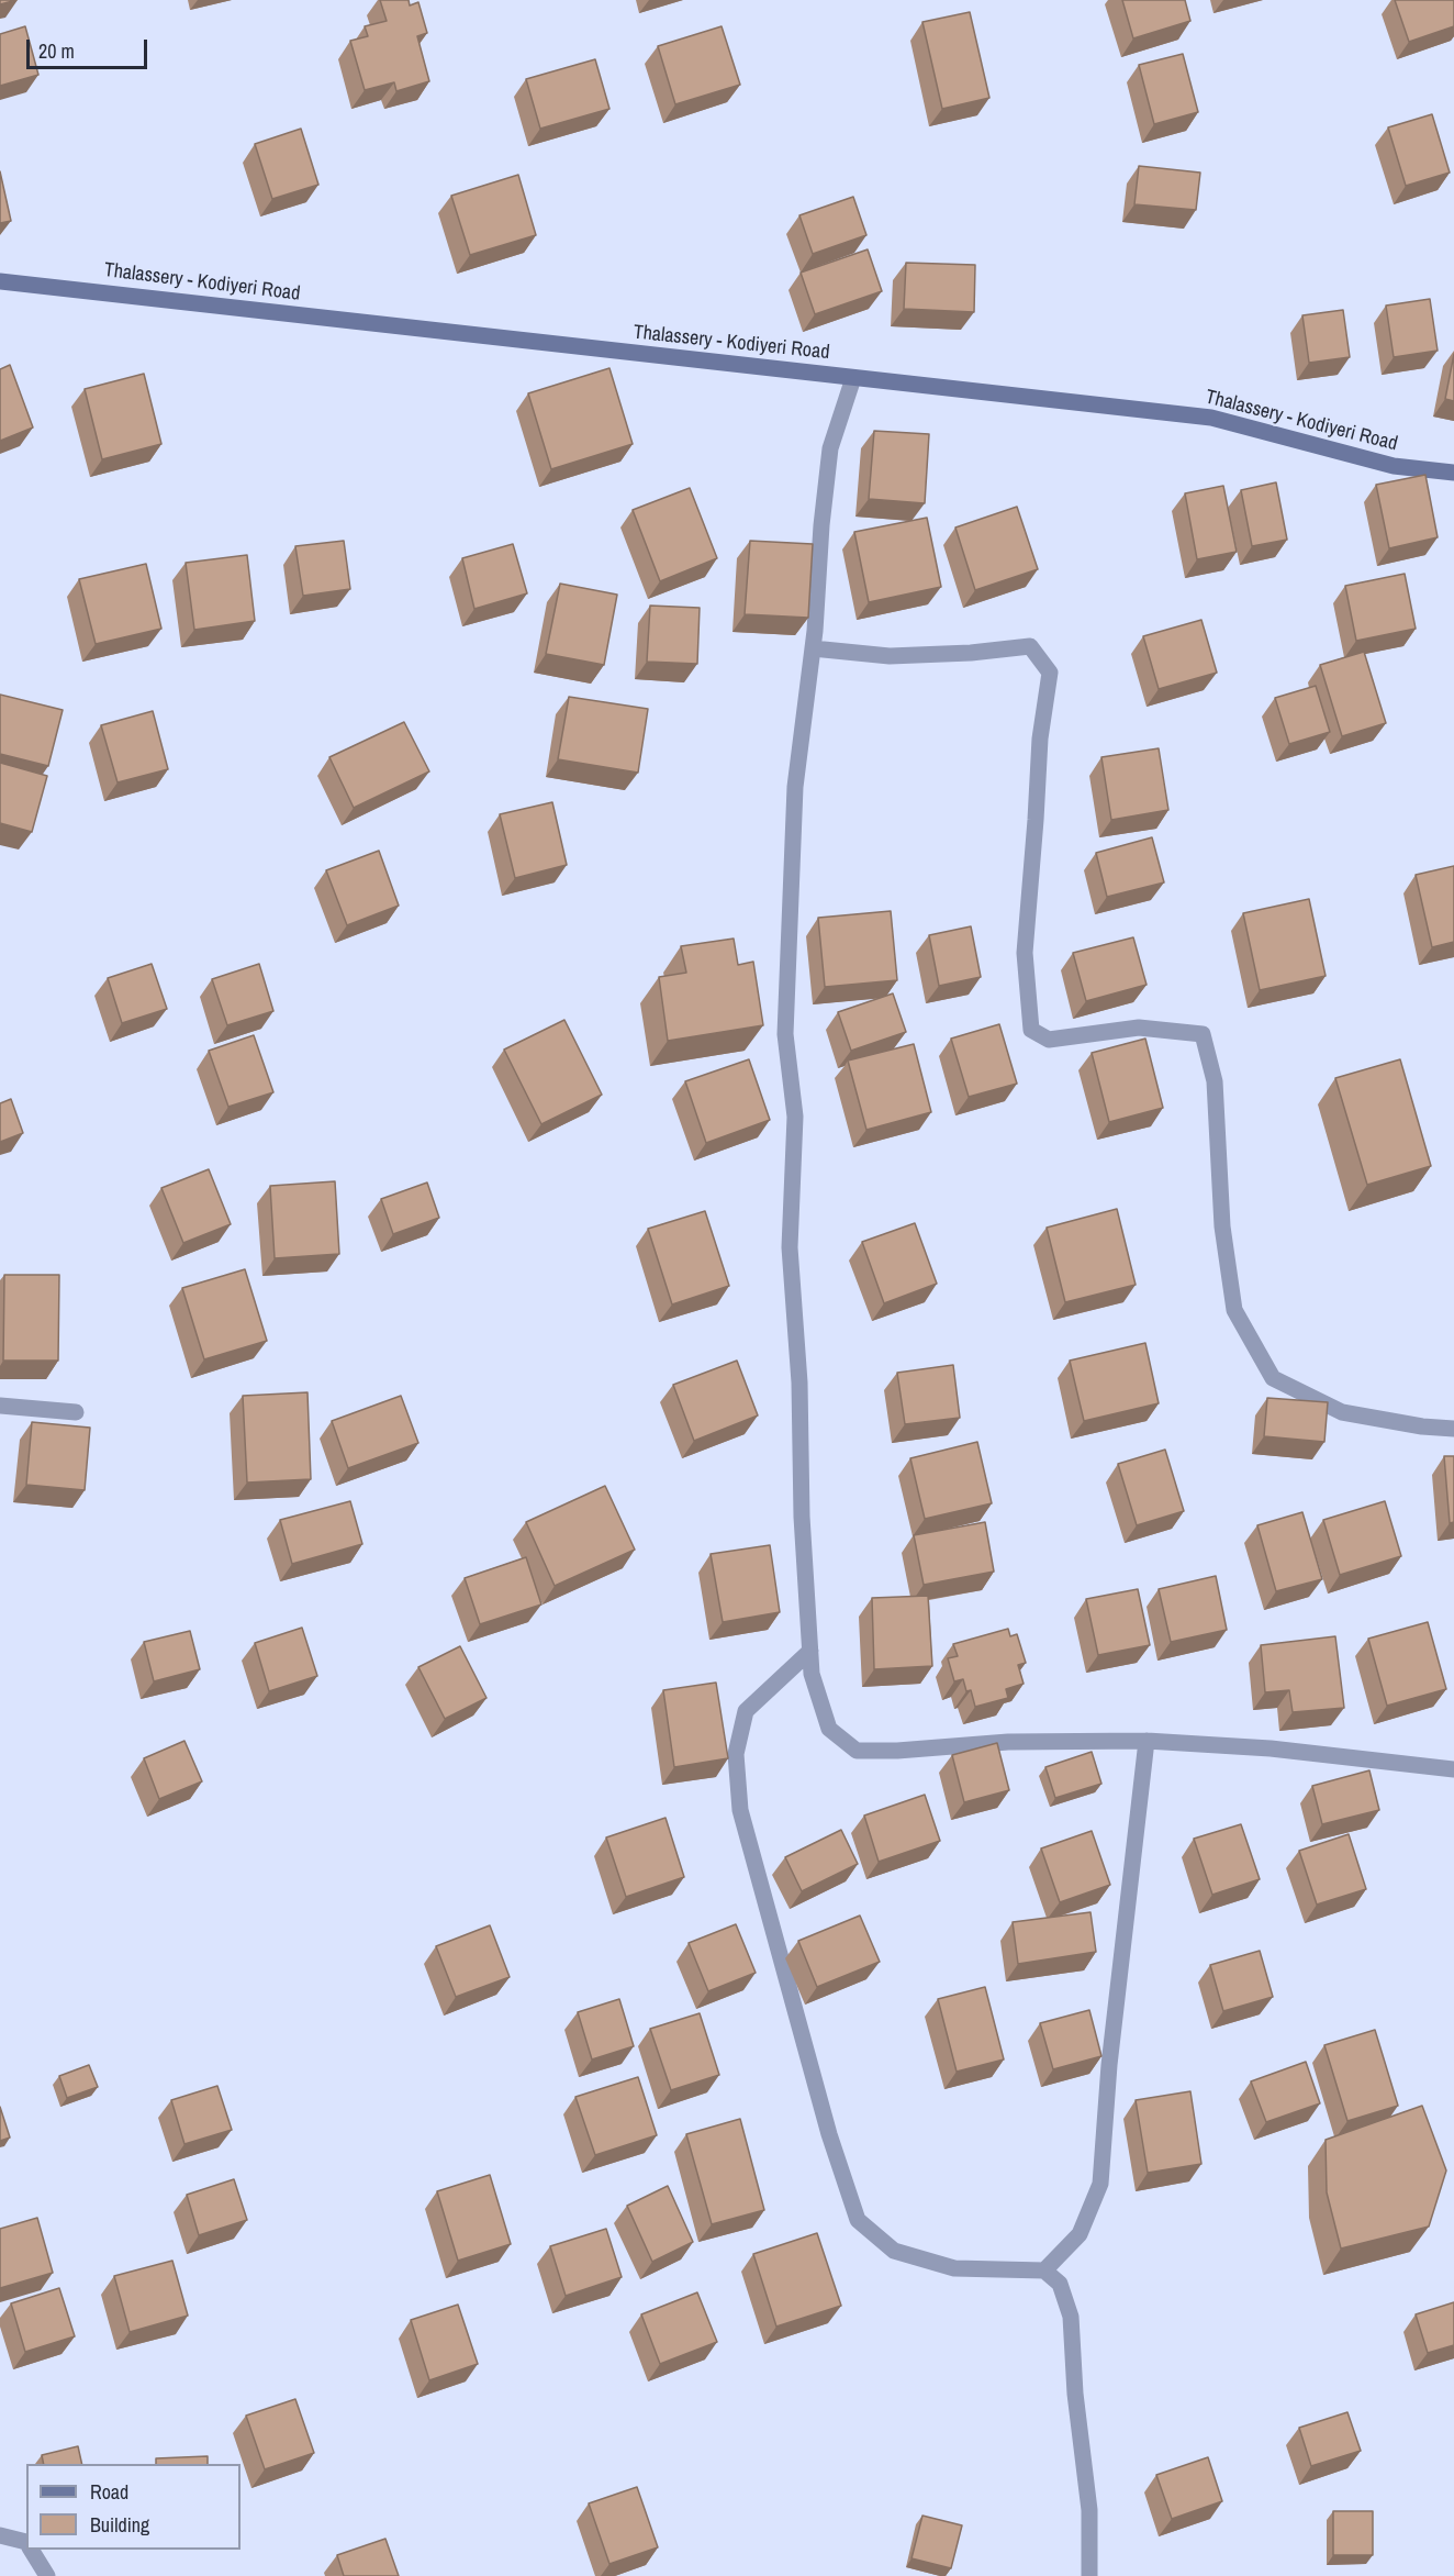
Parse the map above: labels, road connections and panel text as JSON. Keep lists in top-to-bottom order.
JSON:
{
  "streets": {
    "main road": ["Thalassery - Kodiyeri Road"]
  },
  "legend": ["Road", "Building"],
  "scale_bar": "20 m"
}
